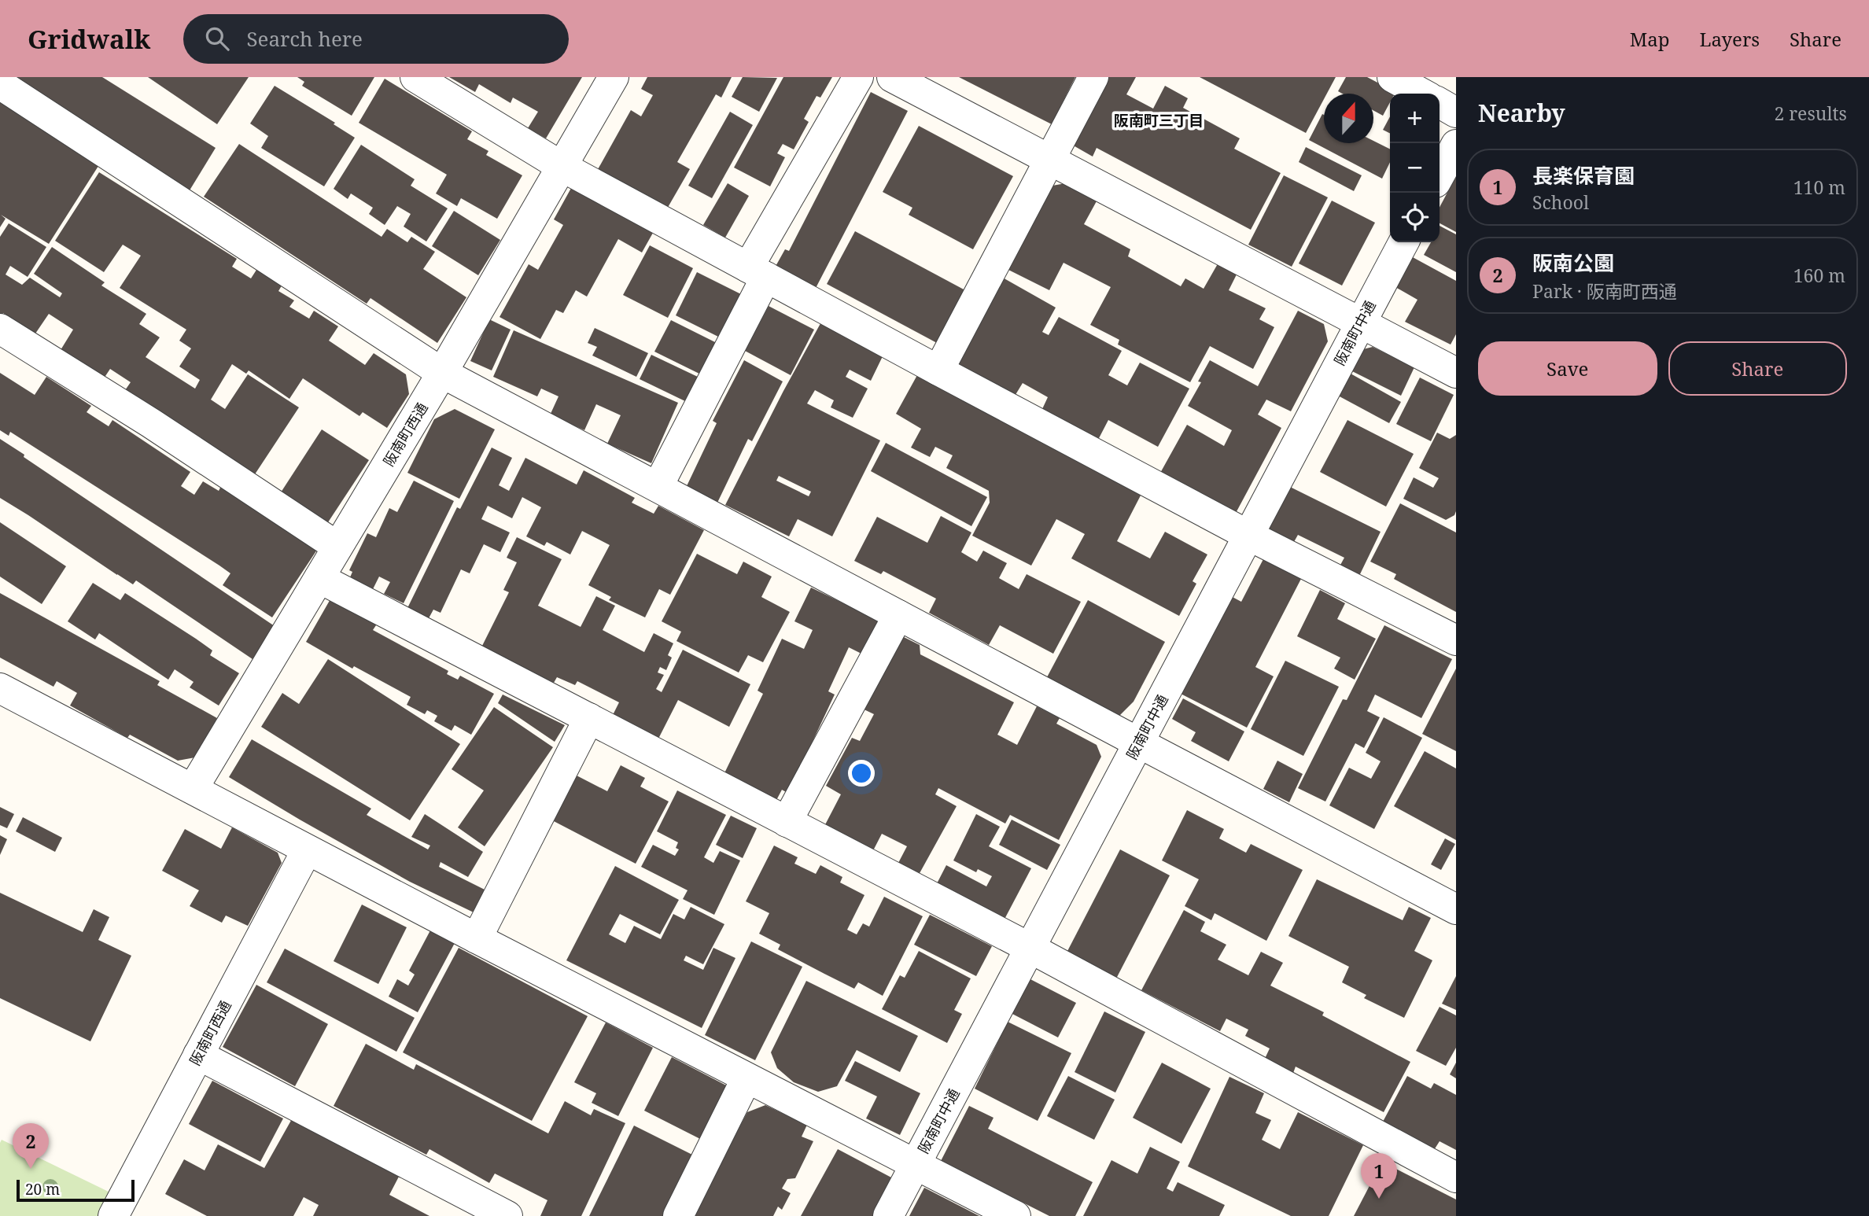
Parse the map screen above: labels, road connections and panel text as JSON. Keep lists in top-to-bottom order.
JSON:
{
  "streets": {
    "street": ["阪南町中通", "阪南町西通"]
  },
  "districts": ["阪南町三丁目"],
  "scale_bar": "20 m",
  "north": "top",
  "page": {
    "header": "Gridwalk",
    "search": "Search here",
    "nav": ["Map", "Layers", "Share"],
    "heading": ["Nearby", "2 results"],
    "map_buttons": ["+", "−"],
    "list": [
      {
        "mark": "1",
        "name": "長楽保育園",
        "note": "School",
        "value": "110 m"
      },
      {
        "mark": "2",
        "name": "阪南公園",
        "note": "Park · 阪南町西通",
        "value": "160 m"
      }
    ],
    "buttons": ["Save", "Share"],
    "pins": ["2", "1"],
    "scale": "20 m"
  }
}
